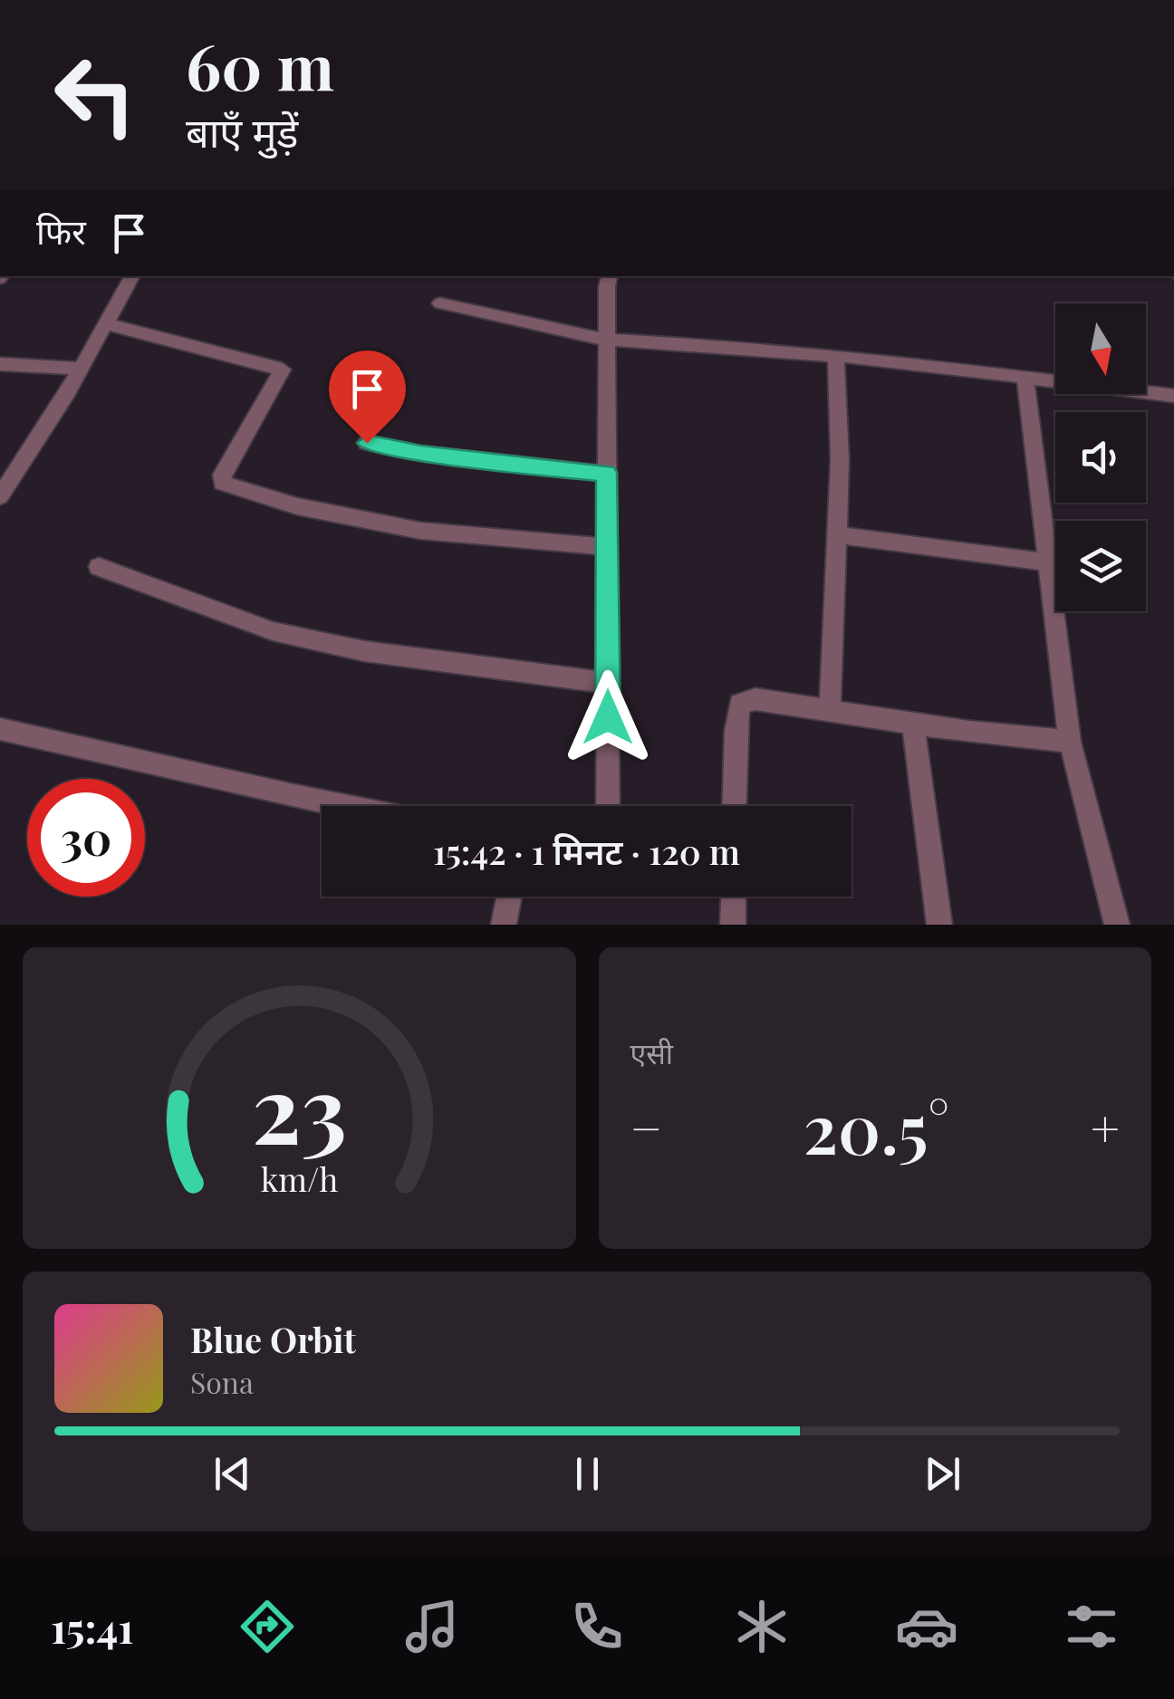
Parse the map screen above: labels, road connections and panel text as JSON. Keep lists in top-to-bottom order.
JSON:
{
  "north": "bottom",
  "page": {
    "turn": ["60 m", "बाएँ मुड़ें"],
    "then": "फिर",
    "limit": "30",
    "trip": "15:42 · 1 मिनट · 120 m",
    "tile": "एसी",
    "heat": ["−", "20.5°", "+"],
    "song": ["Blue Orbit", "Sona"],
    "tabs": "15:41",
    "gauge": ["23", "km/h"]
  }
}
